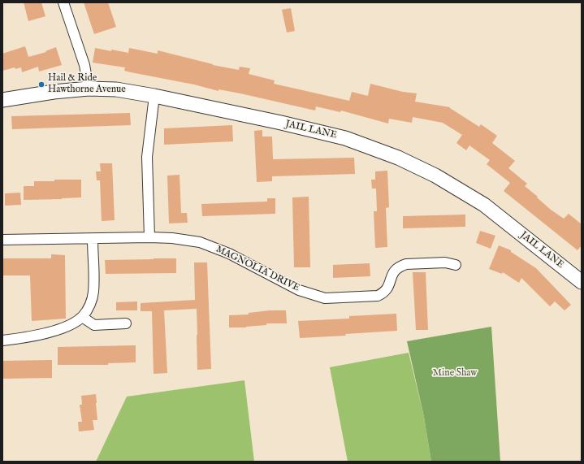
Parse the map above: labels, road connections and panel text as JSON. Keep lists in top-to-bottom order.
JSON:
{
  "streets": {
    "street": ["JAIL LANE", "MAGNOLIA DRIVE"]
  },
  "parks": ["Mine Shaw"],
  "places": ["Hail & Ride Hawthorne Avenue"]
}
